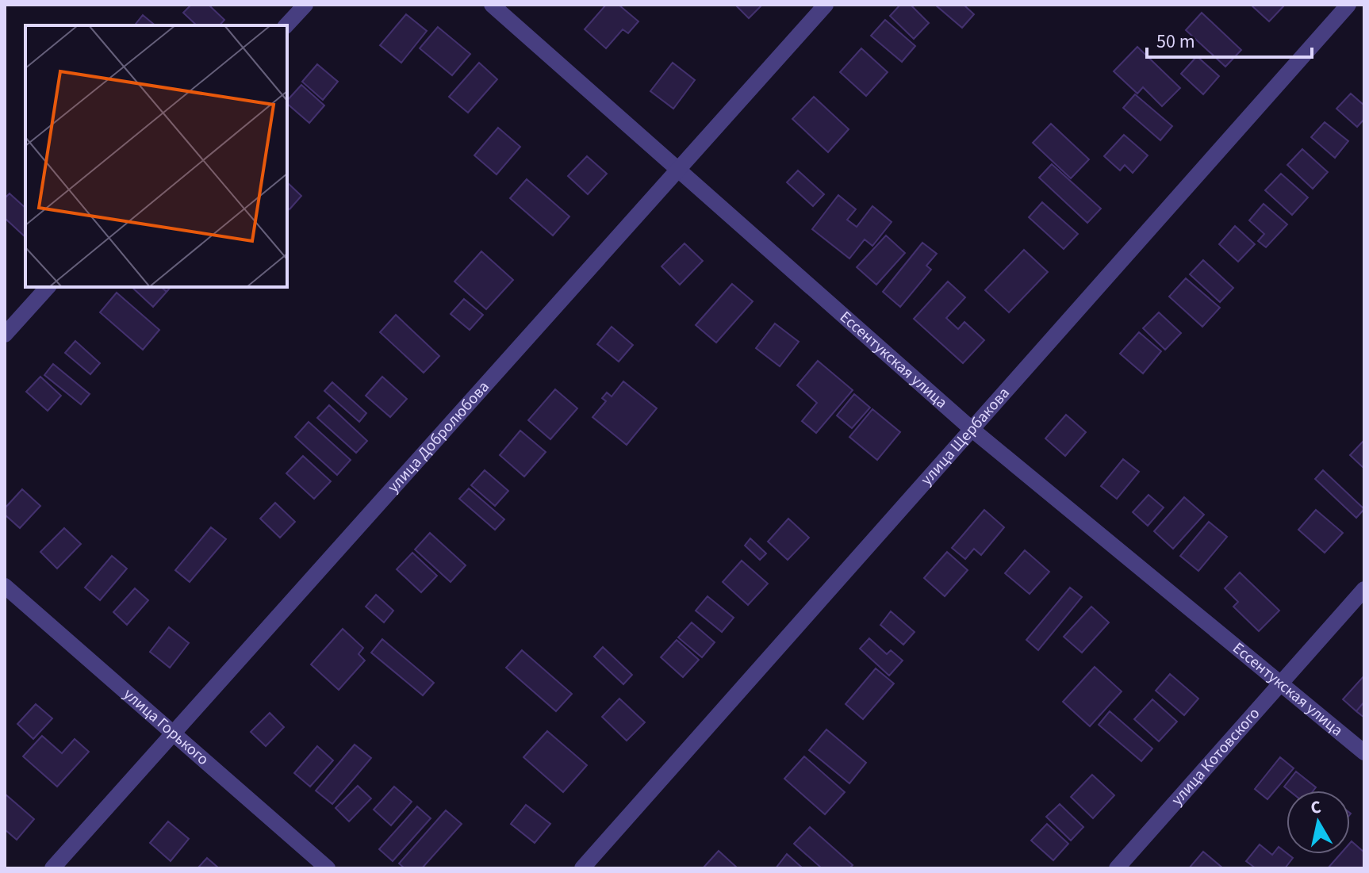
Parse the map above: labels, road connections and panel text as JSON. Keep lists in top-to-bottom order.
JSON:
{
  "streets": {
    "street": [
      "Ессентукская улица",
      "улица Добролюбова",
      "улица Щербакова",
      "улица Горького",
      "улица Котовского"
    ]
  },
  "crossings": [
    ["Ессентукская улица", "улица Добролюбова"],
    ["Ессентукская улица", "улица Щербакова"],
    ["Ессентукская улица", "улица Котовского"],
    ["улица Добролюбова", "улица Горького"]
  ],
  "scale_bar": "50 m",
  "north": "top"
}
